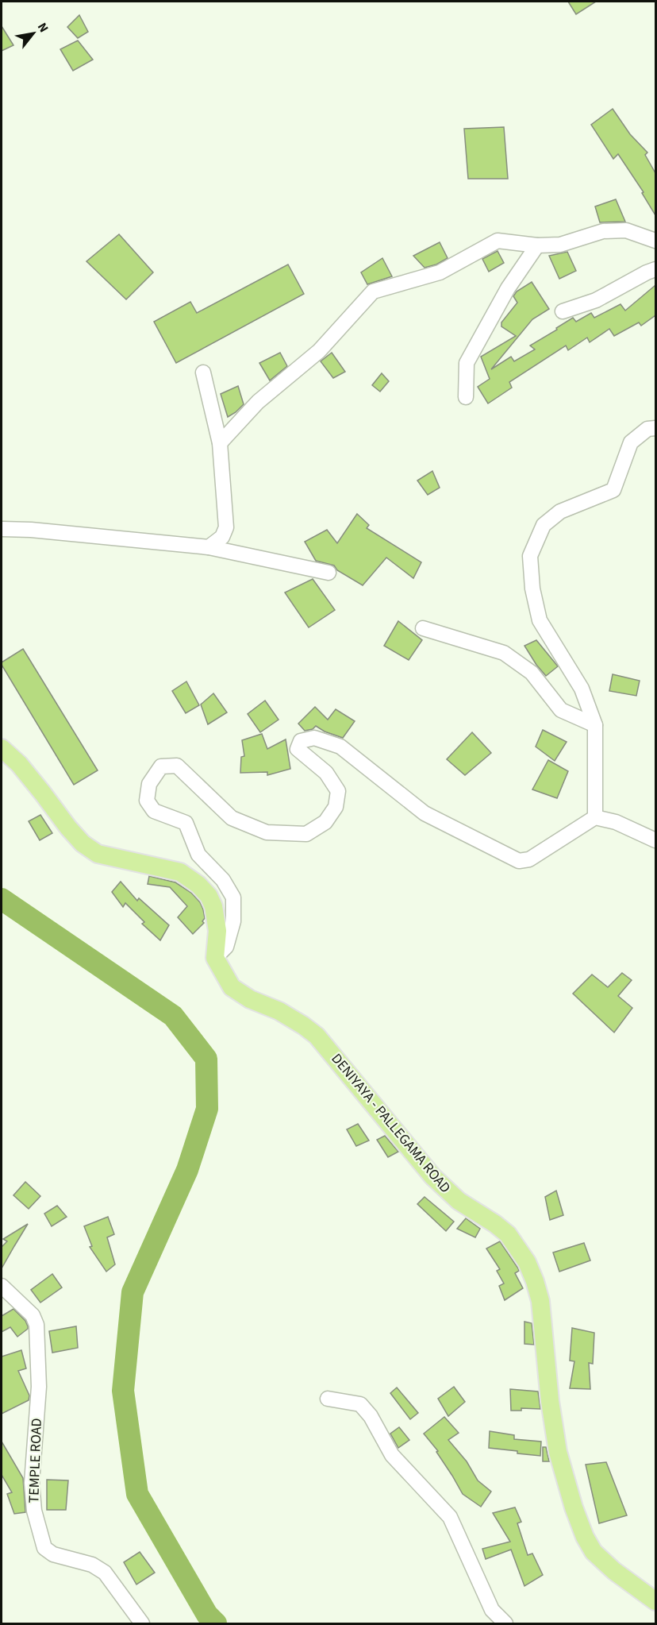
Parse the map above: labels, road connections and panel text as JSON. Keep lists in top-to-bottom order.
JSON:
{
  "streets": {
    "main road": ["DENIYAYA - PALLEGAMA ROAD"],
    "street": ["TEMPLE ROAD"]
  },
  "north": "top right"
}
